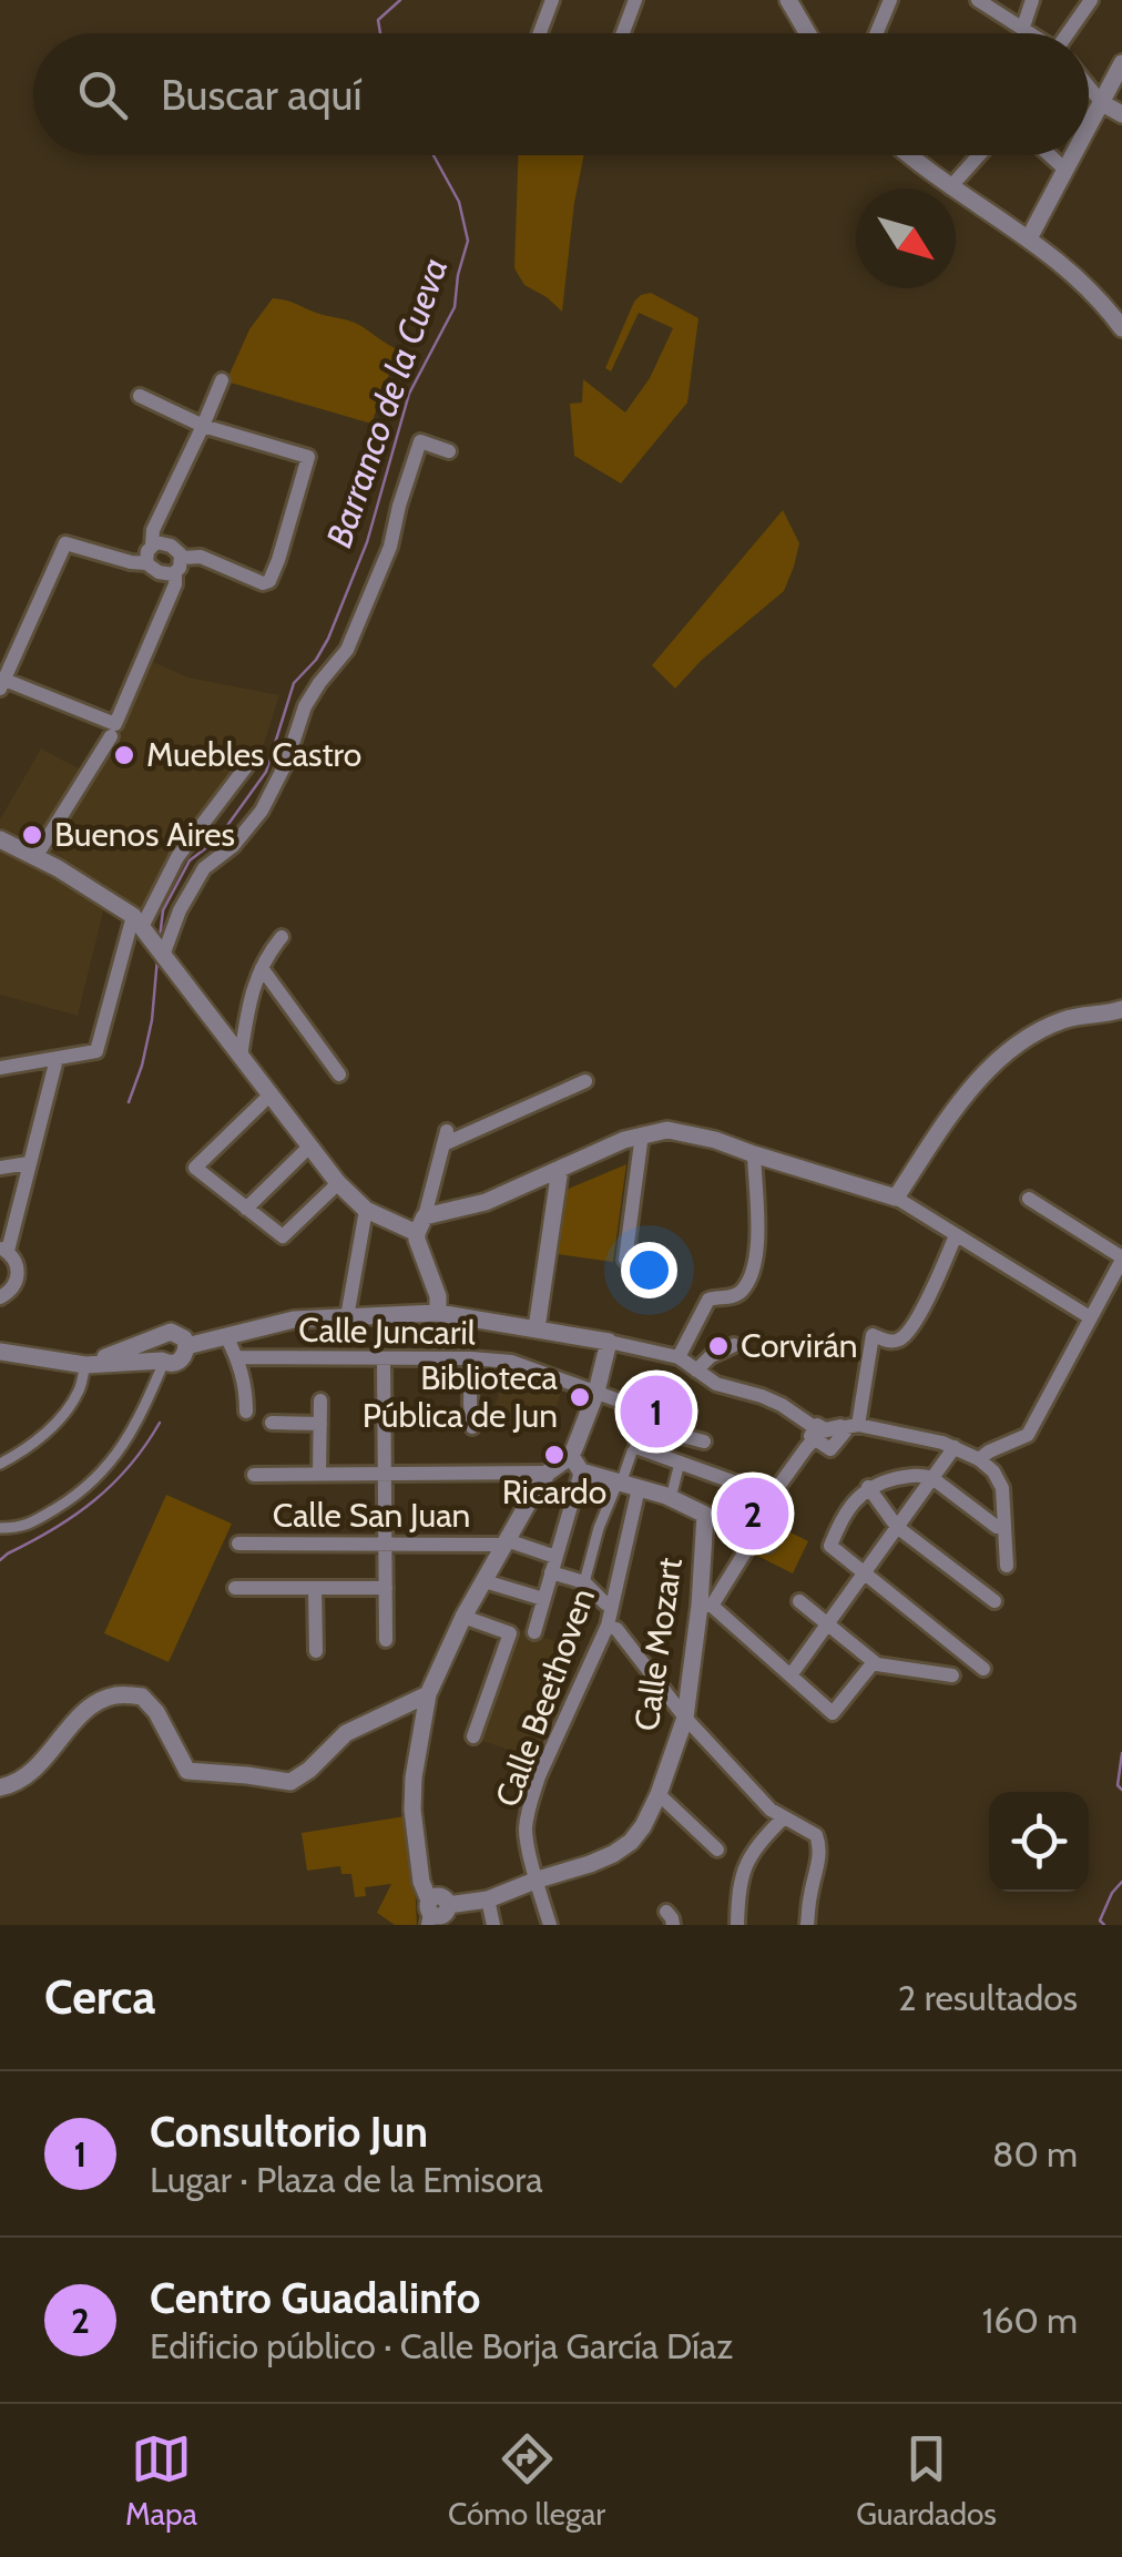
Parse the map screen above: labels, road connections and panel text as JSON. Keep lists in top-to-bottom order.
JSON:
{
  "streets": {
    "street": [
      "Calle Juncaril",
      "Calle San Juan",
      "Calle Mozart",
      "Calle Beethoven"
    ]
  },
  "crossings": [
    ["Calle Mozart", "Calle Beethoven"]
  ],
  "water": ["Barranco de la Cueva"],
  "places": [
    "Muebles Castro",
    "Buenos Aires",
    "Corvirán",
    "Biblioteca Pública de Jun",
    "Ricardo"
  ],
  "north": "bottom right",
  "page": {
    "search": "Buscar aquí",
    "pins": ["1", "2"],
    "heading": ["Cerca", "2 resultados"],
    "list": [
      {
        "mark": "1",
        "name": "Consultorio Jun",
        "note": "Lugar · Plaza de la Emisora",
        "value": "80 m"
      },
      {
        "mark": "2",
        "name": "Centro Guadalinfo",
        "note": "Edificio público · Calle Borja García Díaz",
        "value": "160 m"
      }
    ],
    "nav": ["Mapa", "Cómo llegar", "Guardados"]
  }
}
